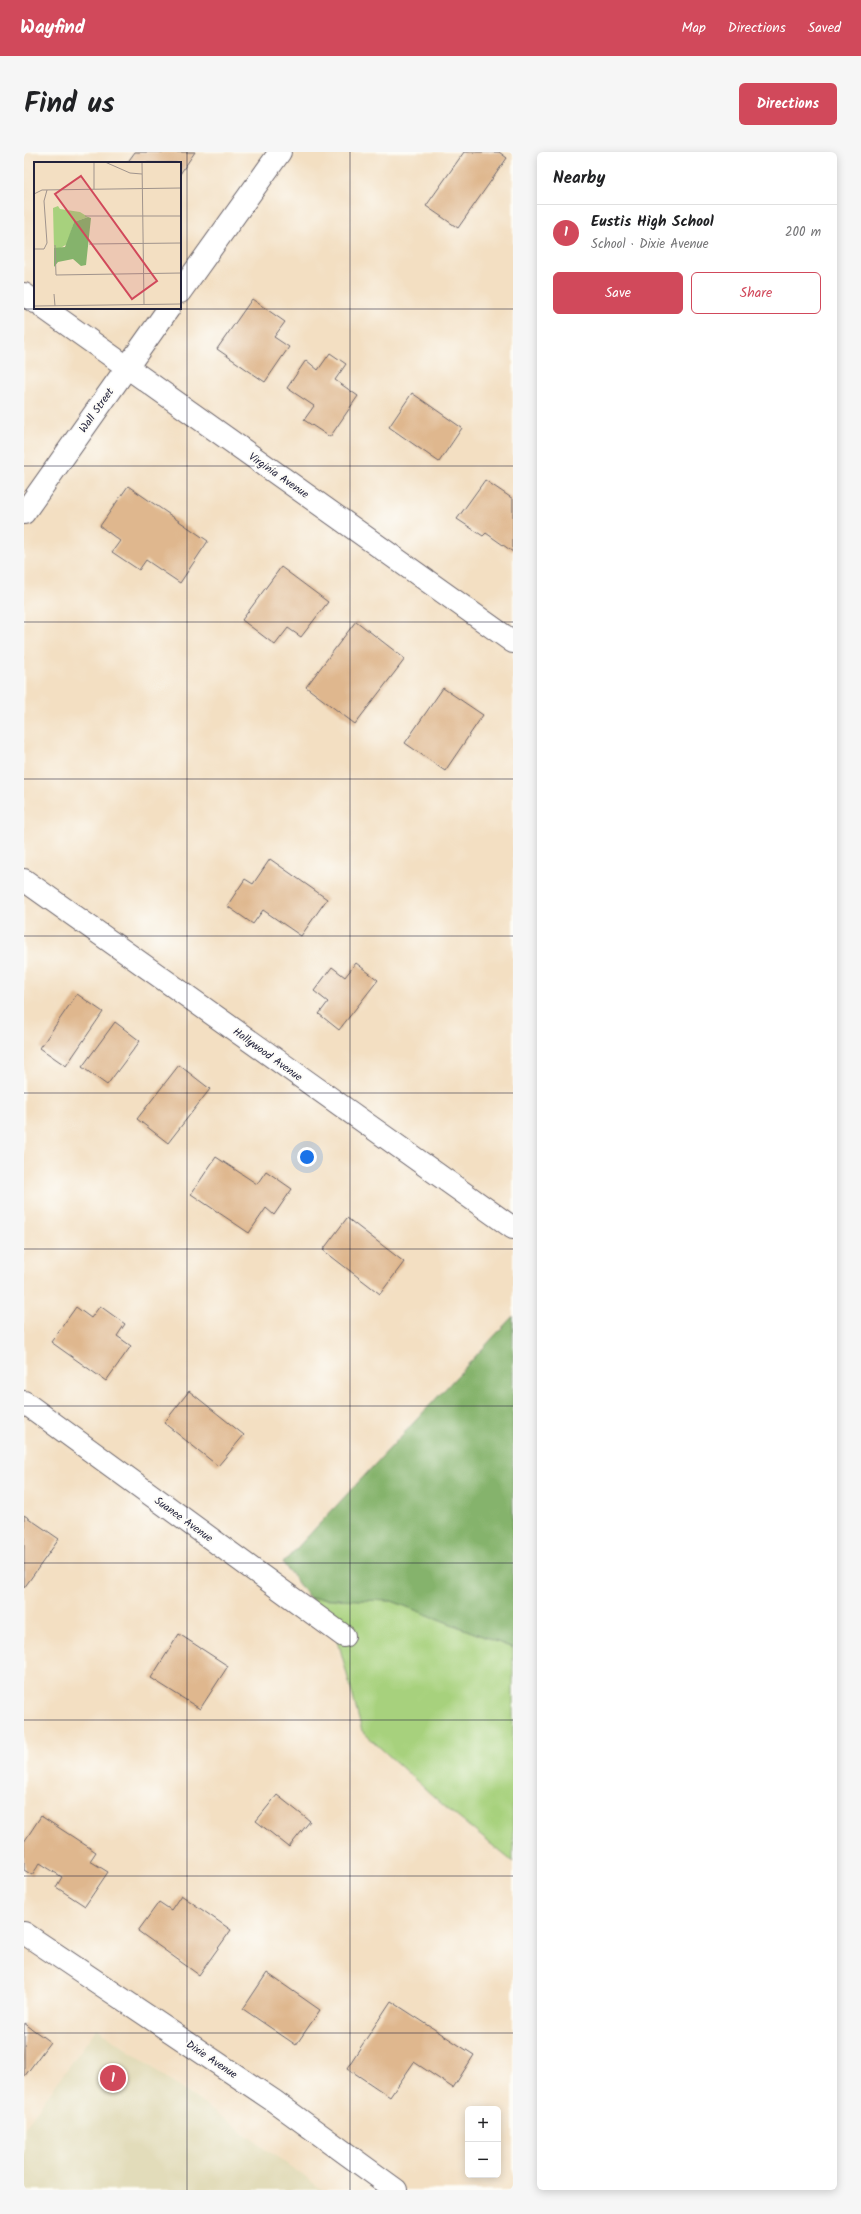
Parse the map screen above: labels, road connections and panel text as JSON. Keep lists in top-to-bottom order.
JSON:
{
  "streets": {
    "street": [
      "Wall Street",
      "Virginia Avenue",
      "Hollywood Avenue",
      "Suanee Avenue",
      "Dixie Avenue"
    ]
  },
  "crossings": [
    ["Wall Street", "Virginia Avenue"]
  ],
  "page": {
    "header": "Wayfind",
    "nav": ["Map", "Directions", "Saved"],
    "title": "Find us",
    "buttons": [
      "Directions",
      ["Save", "Share"]
    ],
    "heading": "Nearby",
    "list": [
      {
        "mark": "1",
        "name": "Eustis High School",
        "note": "School · Dixie Avenue",
        "value": "200 m"
      }
    ],
    "pins": "1",
    "map_buttons": ["+", "−"]
  }
}
